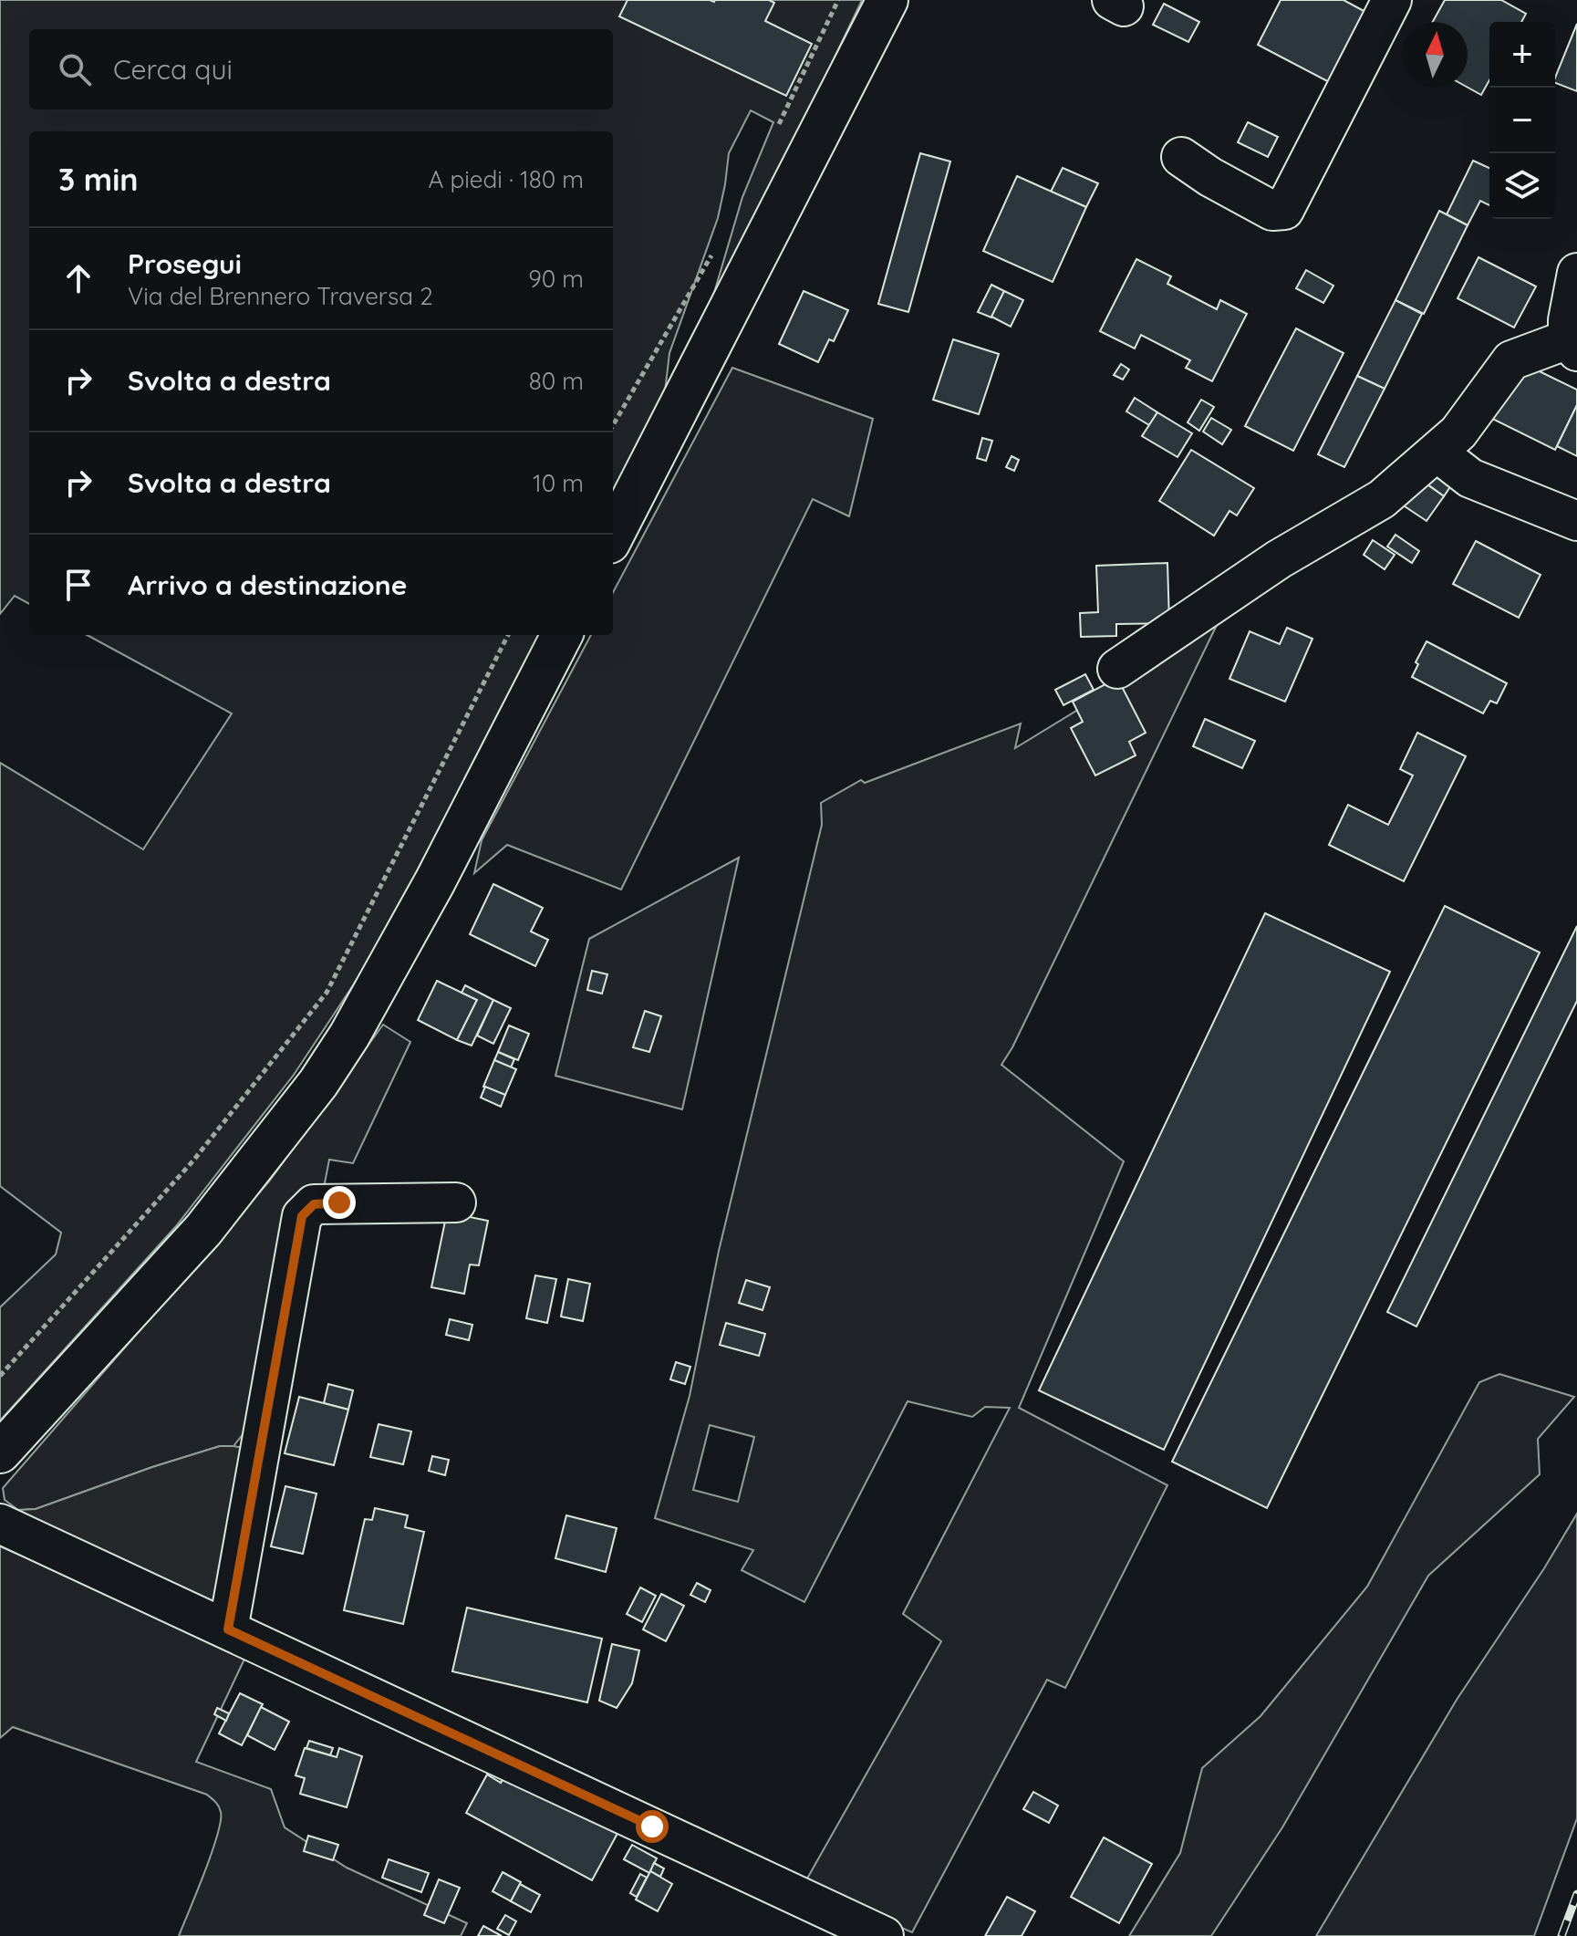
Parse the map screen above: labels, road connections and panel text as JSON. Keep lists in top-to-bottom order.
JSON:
{
  "north": "top",
  "page": {
    "map_buttons": ["+", "−"],
    "search": "Cerca qui",
    "heading": ["3 min", "A piedi · 180 m"],
    "list": [
      ["Prosegui", "Via del Brennero Traversa 2", "90 m"],
      ["Svolta a destra", "80 m"],
      ["Svolta a destra", "10 m"],
      "Arrivo a destinazione"
    ]
  }
}
